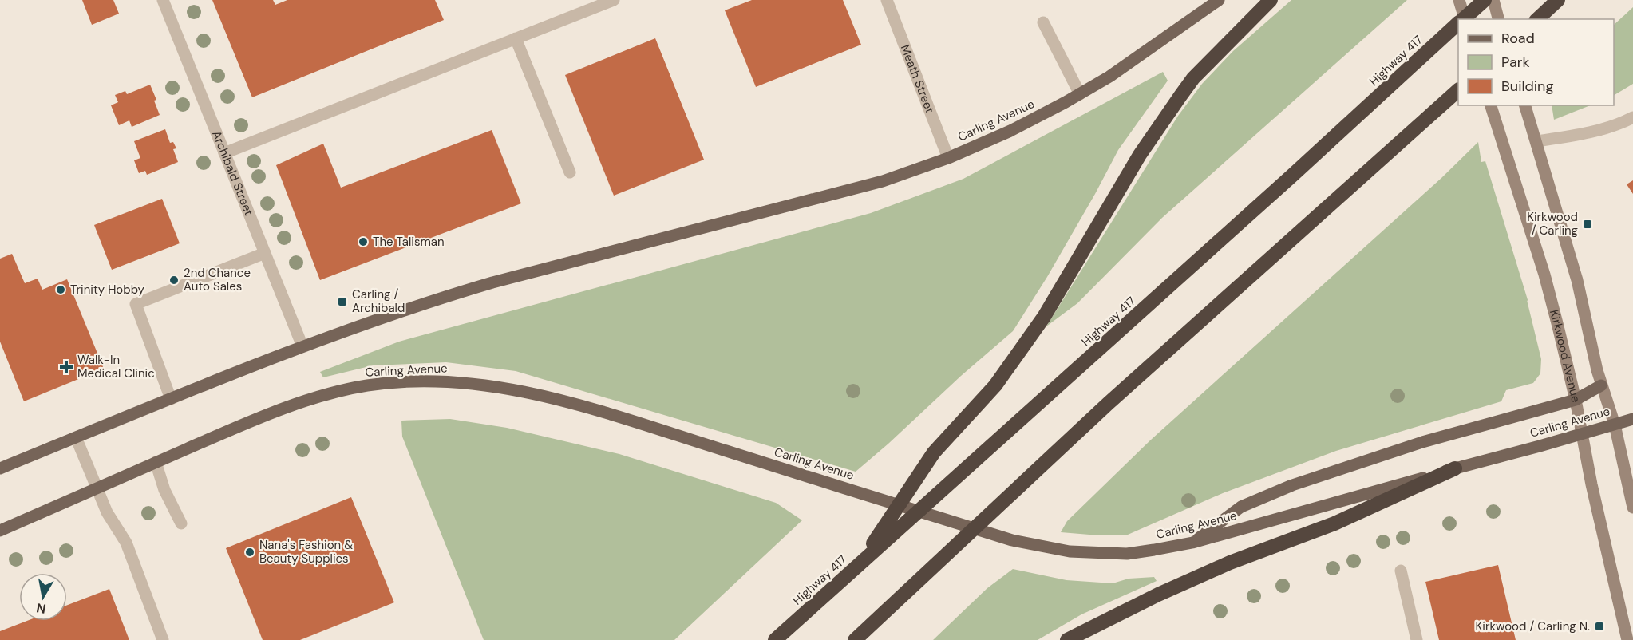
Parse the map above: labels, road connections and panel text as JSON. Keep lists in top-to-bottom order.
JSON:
{
  "streets": {
    "highway": ["Highway 417"],
    "main road": ["Carling Avenue", "Kirkwood Avenue"],
    "street": ["Meath Street", "Archibald Street"]
  },
  "crossings": [
    ["Meath Street", "Carling Avenue"],
    ["Carling Avenue", "Archibald Street"],
    ["Carling Avenue", "Kirkwood Avenue"]
  ],
  "places": {
    "transit": ["Kirkwood / Carling", "Carling / Archibald", "Kirkwood / Carling N."],
    "other": [
      "The Talisman",
      "2nd Chance Auto Sales",
      "Trinity Hobby",
      "Nana's Fashion & Beauty Supplies"
    ],
    "health": ["Walk-In Medical Clinic"]
  },
  "legend": ["Road", "Park", "Building"],
  "north": "bottom"
}
